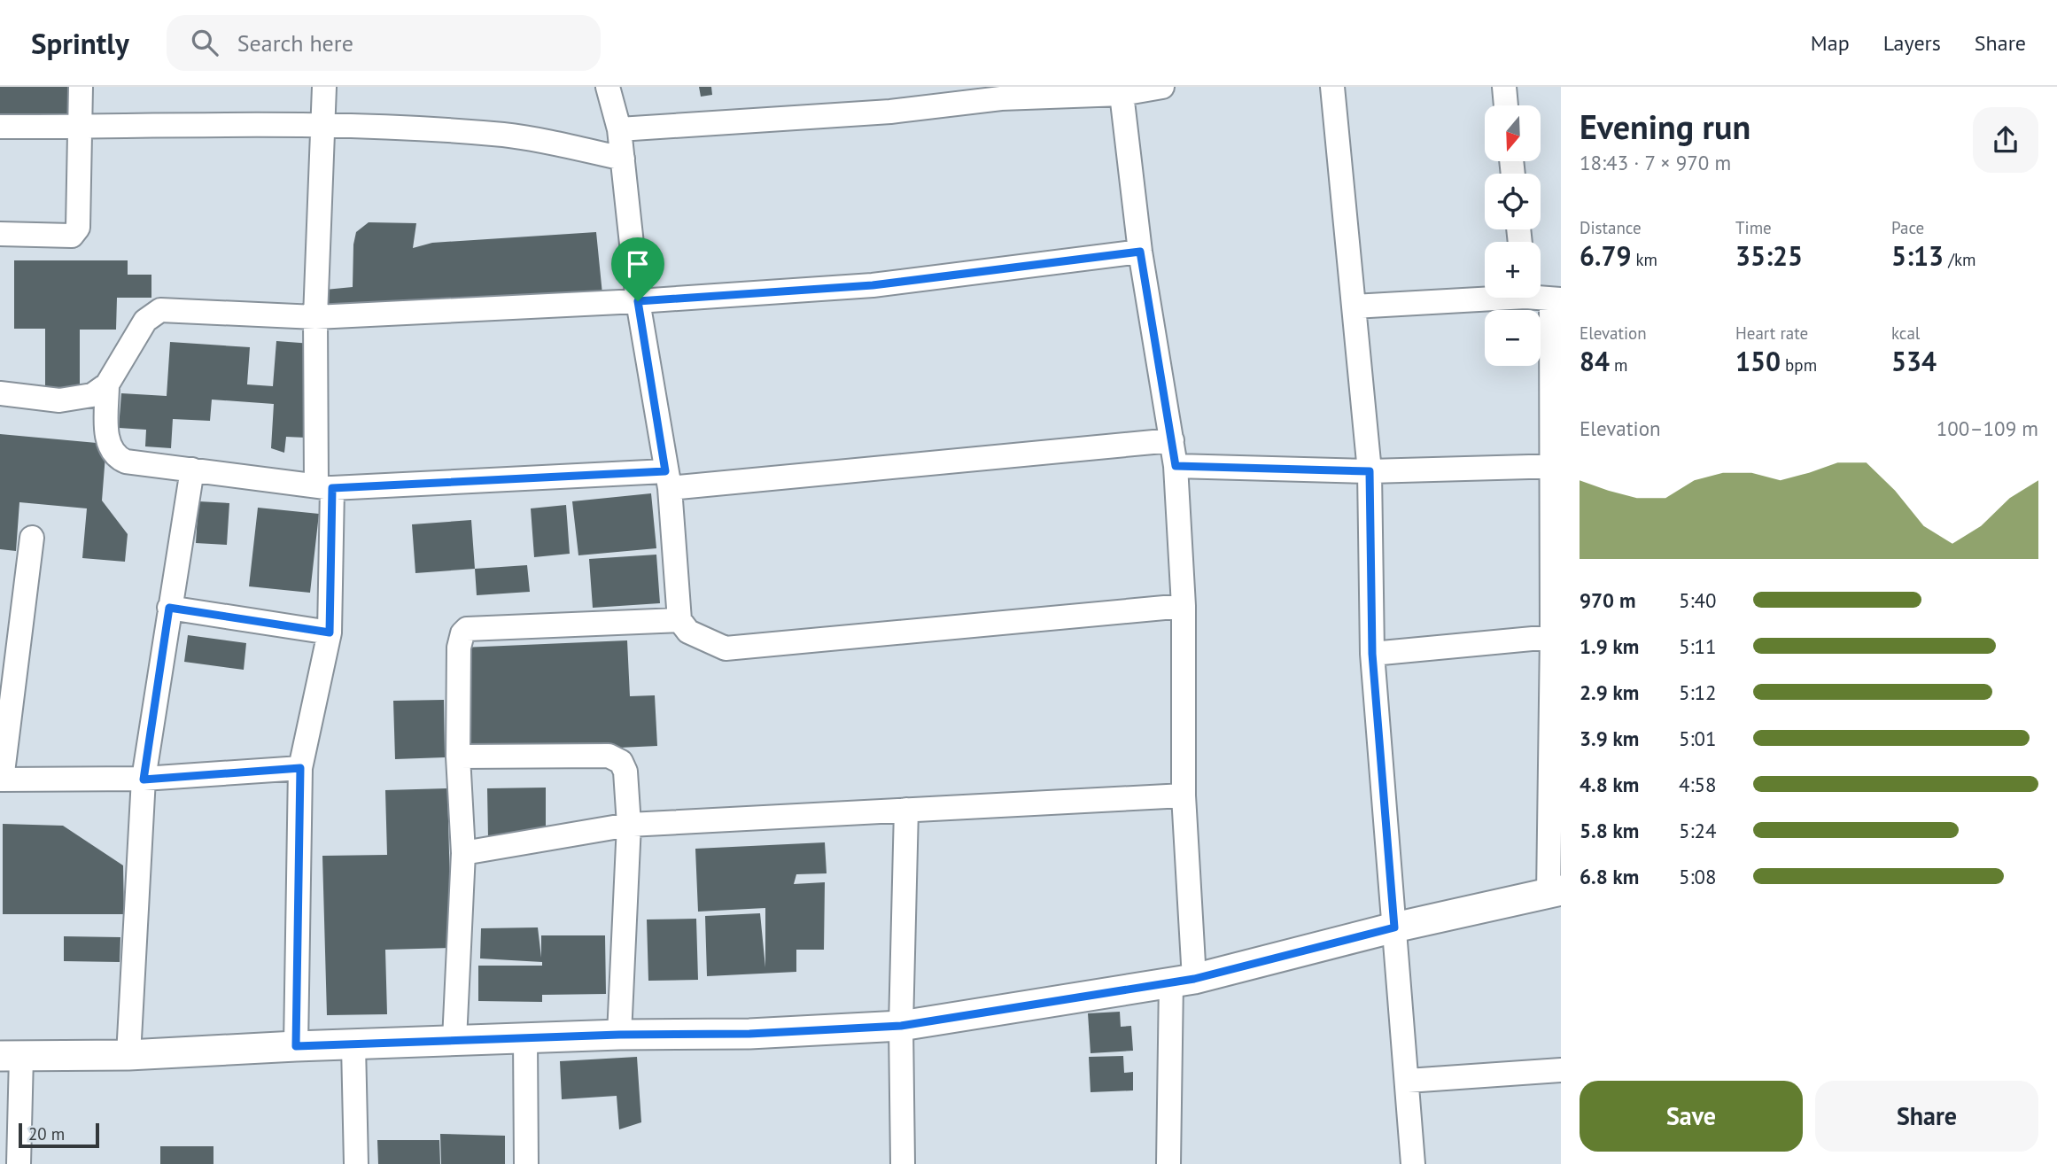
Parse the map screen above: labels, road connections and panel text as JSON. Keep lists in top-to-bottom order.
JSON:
{
  "scale_bar": "20 m",
  "north": "bottom",
  "page": {
    "header": "Sprintly",
    "search": "Search here",
    "nav": ["Map", "Layers", "Share"],
    "heading": ["Evening run", "18:43 · 7 × 970 m"],
    "map_buttons": ["+", "−"],
    "stats": [
      ["Distance", "6.79 km"],
      ["Time", "35:25"],
      ["Pace", "5:13 /km"],
      ["Elevation", "84 m"],
      ["Heart rate", "150 bpm"],
      ["kcal", "534"]
    ],
    "chart": ["Elevation", "100–109 m"],
    "list": [
      {
        "name": "970 m",
        "note": "5:40"
      },
      {
        "name": "1.9 km",
        "note": "5:11"
      },
      {
        "name": "2.9 km",
        "note": "5:12"
      },
      {
        "name": "3.9 km",
        "note": "5:01"
      },
      {
        "name": "4.8 km",
        "note": "4:58"
      },
      {
        "name": "5.8 km",
        "note": "5:24"
      },
      {
        "name": "6.8 km",
        "note": "5:08"
      }
    ],
    "buttons": ["Save", "Share"],
    "scale": "20 m"
  }
}
